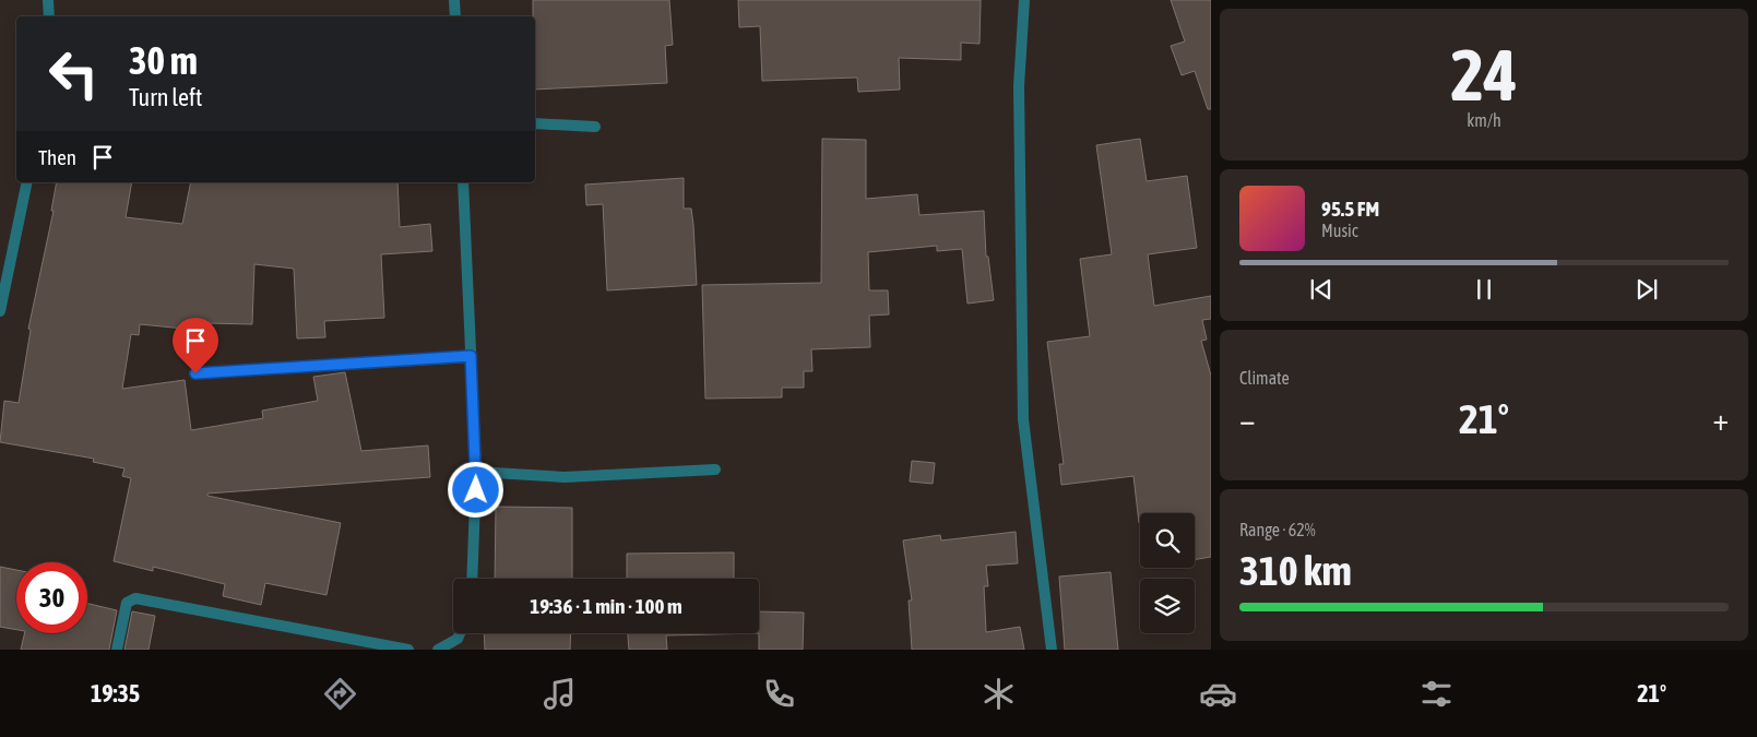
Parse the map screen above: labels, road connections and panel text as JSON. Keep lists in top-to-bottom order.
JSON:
{
  "page": {
    "tile": [
      ["24", "km/h"],
      "Climate",
      ["Range · 62%", "310 km"]
    ],
    "turn": ["30 m", "Turn left"],
    "then": "Then",
    "song": ["95.5 FM", "Music"],
    "heat": ["−", "21°", "+"],
    "limit": "30",
    "trip": "19:36 · 1 min · 100 m",
    "tabs": ["19:35", "21°"]
  }
}
